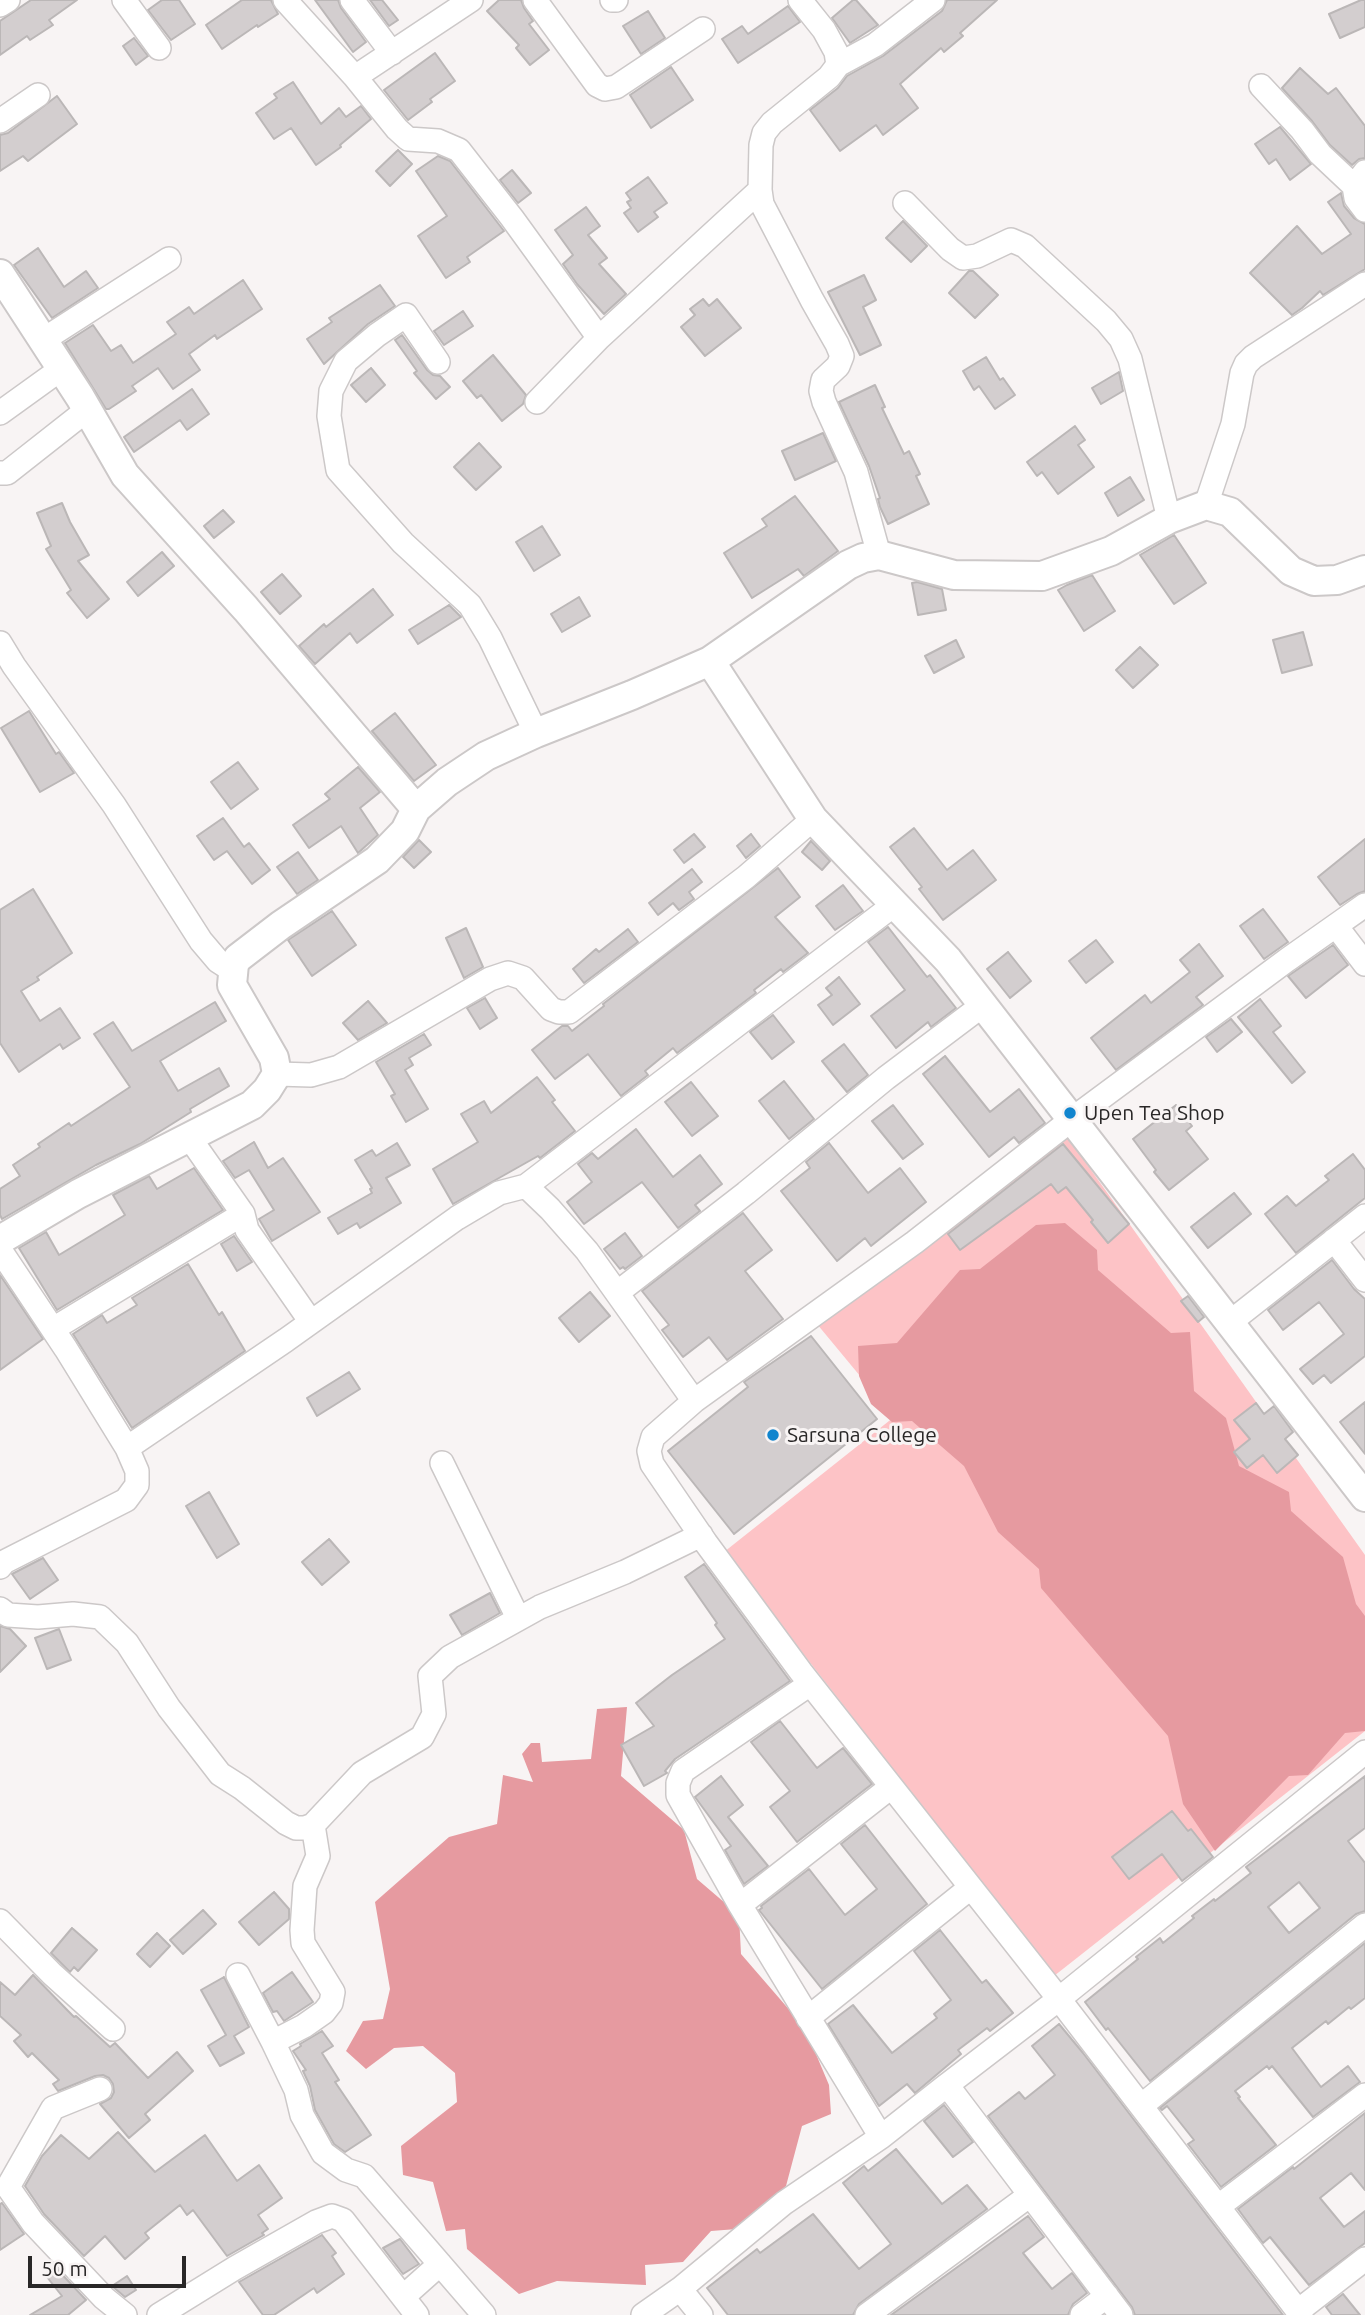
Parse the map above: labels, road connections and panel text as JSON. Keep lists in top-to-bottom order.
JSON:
{
  "places": ["Upen Tea Shop", "Sarsuna College"],
  "scale_bar": "50 m"
}
